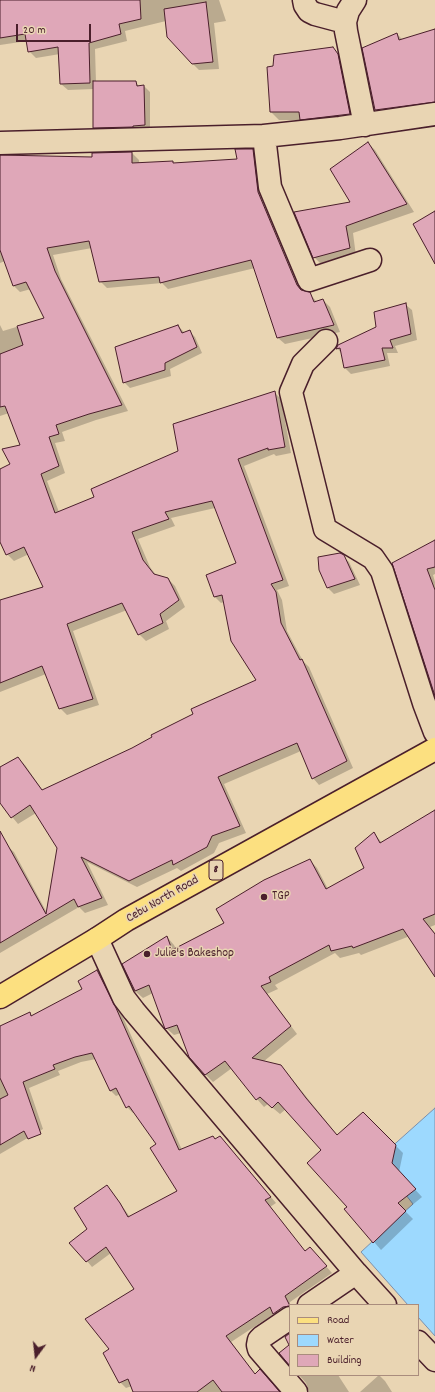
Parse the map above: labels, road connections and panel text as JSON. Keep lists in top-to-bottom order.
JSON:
{
  "streets": {
    "main road": ["8", "Cebu North Road"]
  },
  "places": ["TGP", "Julie's Bakeshop"],
  "legend": ["Road", "Water", "Building"],
  "scale_bar": "20 m",
  "north": "bottom"
}
